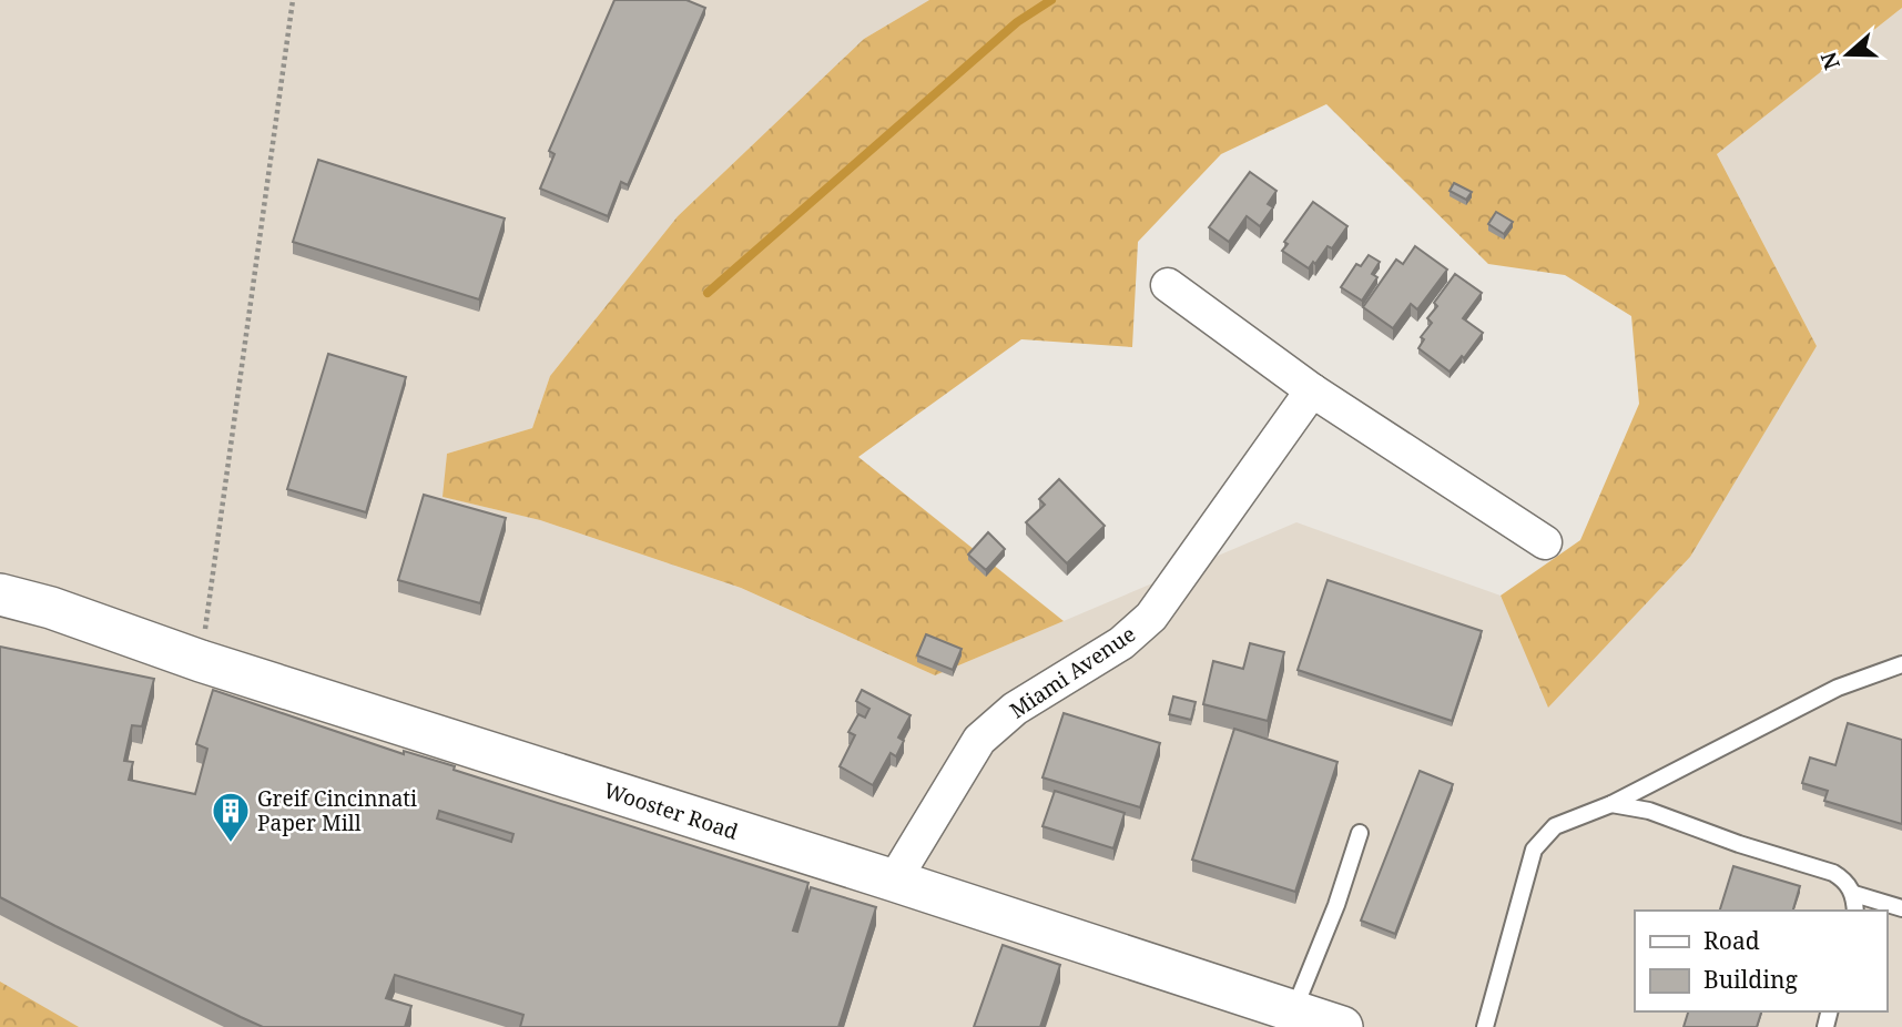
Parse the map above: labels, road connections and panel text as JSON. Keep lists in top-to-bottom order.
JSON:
{
  "streets": {
    "street": ["Miami Avenue", "Wooster Road"]
  },
  "crossings": [
    ["Miami Avenue", "Wooster Road"]
  ],
  "places": {
    "building": ["Greif Cincinnati Paper Mill"]
  },
  "legend": ["Road", "Building"],
  "north": "left"
}
